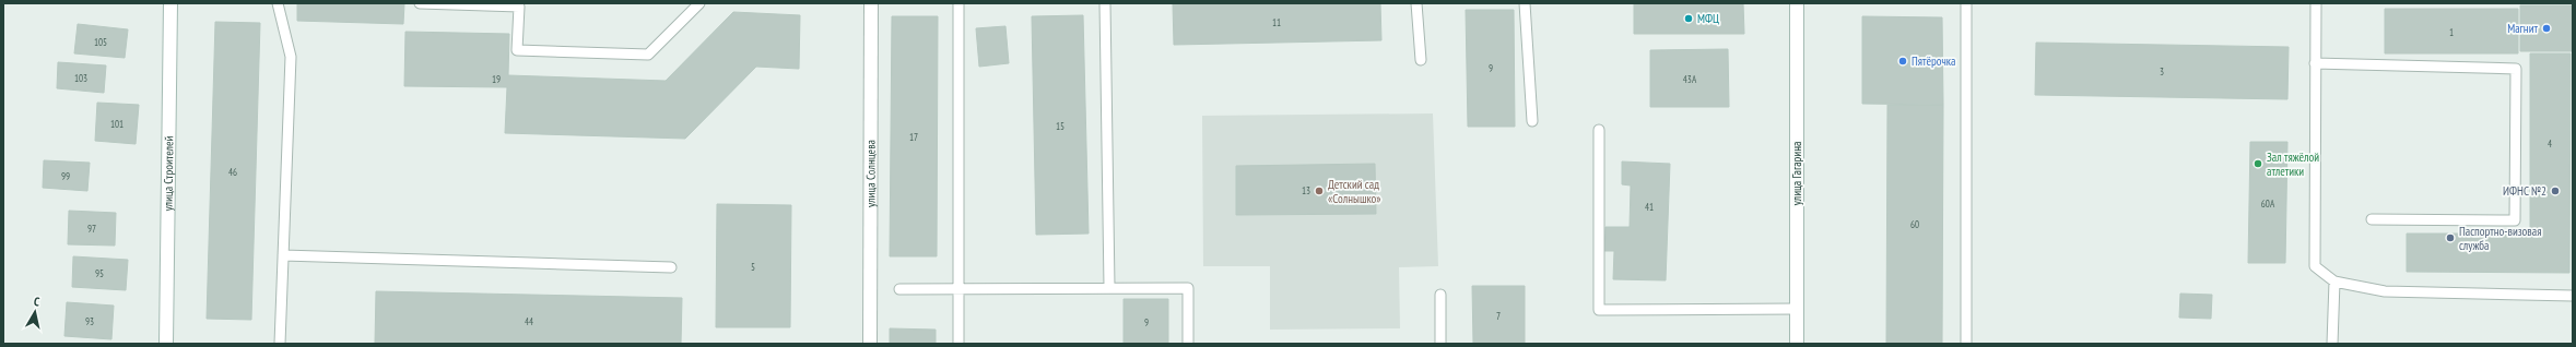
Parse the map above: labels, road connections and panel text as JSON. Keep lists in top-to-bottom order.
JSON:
{
  "streets": {
    "main road": ["улица Строителей", "улица Солнцева", "улица Гагарина"]
  },
  "places": [
    "МФЦ",
    "Магнит",
    "Пятёрочка",
    "Зал тяжёлой атлетики",
    "Детский сад «Солнышко»",
    "ИФНС №2",
    "Паспортно-визовая служба"
  ],
  "house_numbers": [
    "11",
    "1",
    "105",
    "9",
    "3",
    "103",
    "19",
    "43А",
    "101",
    "15",
    "17",
    "4",
    "46",
    "99",
    "13",
    "60А",
    "41",
    "60",
    "97",
    "5",
    "95",
    "7",
    "93",
    "44",
    "9"
  ],
  "north": "top"
}
